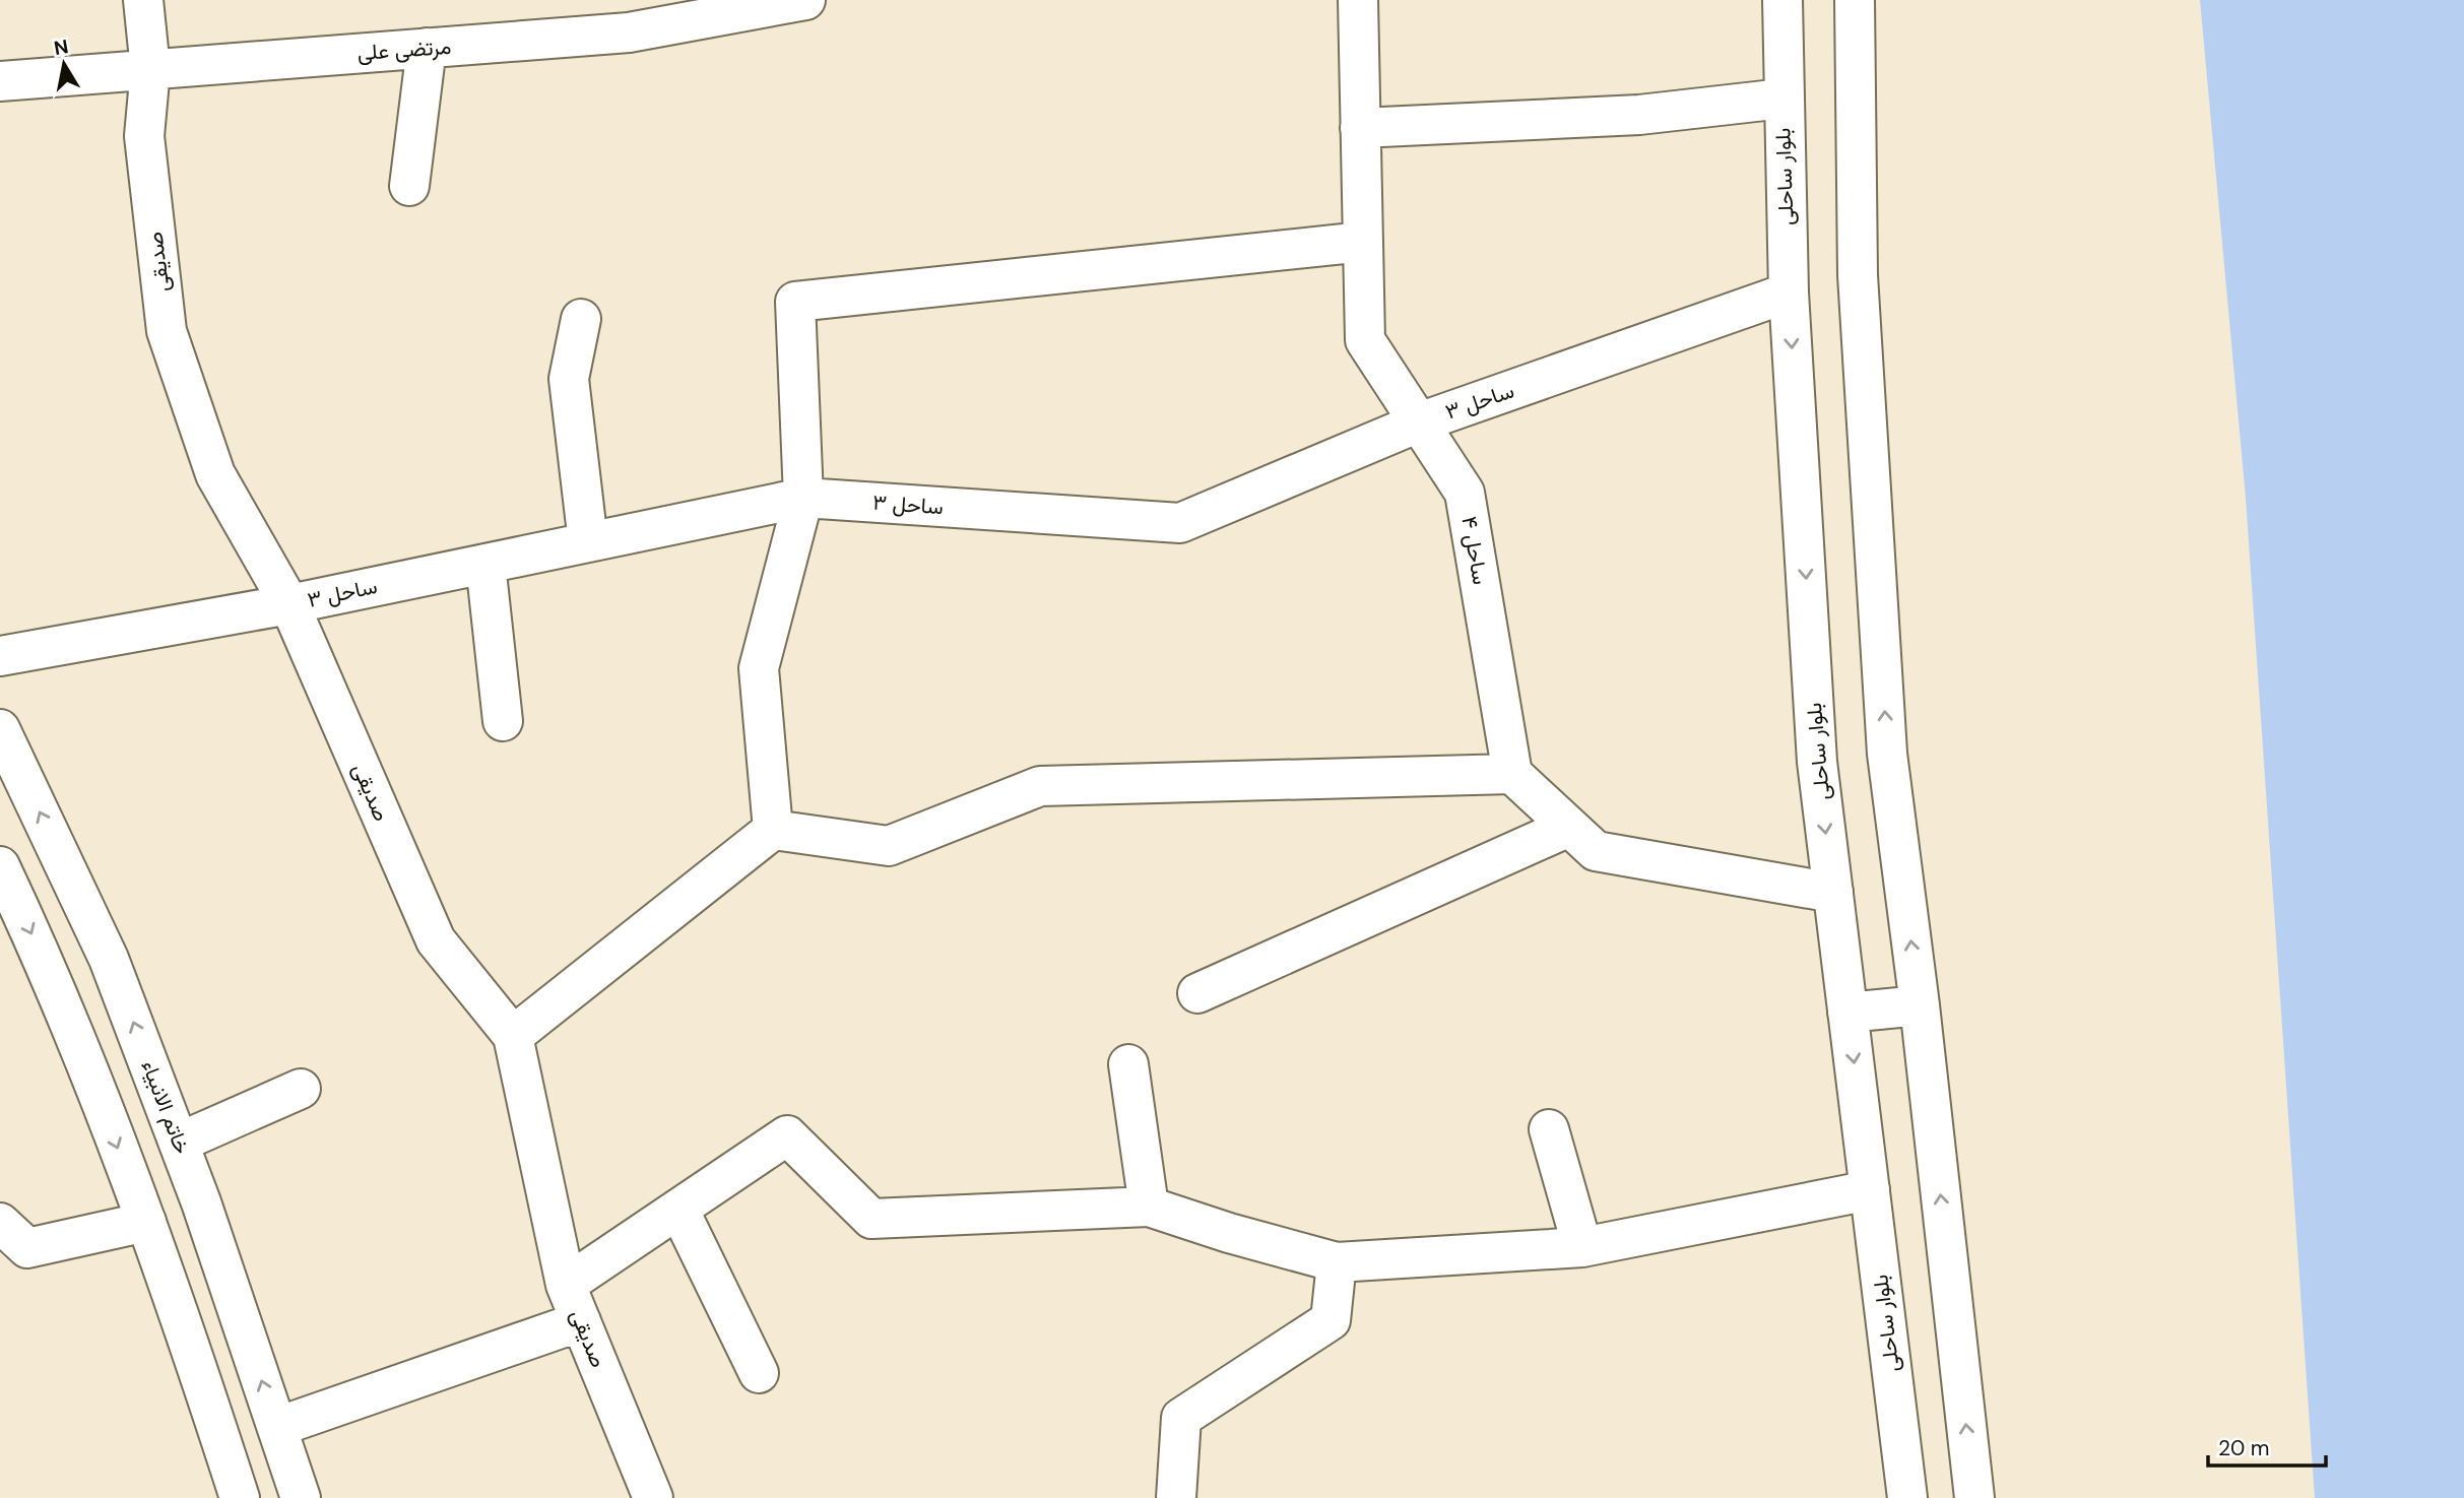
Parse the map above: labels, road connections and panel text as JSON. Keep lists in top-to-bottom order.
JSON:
{
  "streets": {
    "street": [
      "مرتضی علی",
      "بلوار ساحلی",
      "صدیقی",
      "ساحل ۳",
      "ساحل ۴",
      "خاتم الانبیاء"
    ]
  },
  "crossings": [
    ["مرتضی علی", "صدیقی"],
    ["بلوار ساحلی", "ساحل ۳"],
    ["صدیقی", "ساحل ۳"],
    ["ساحل ۳", "ساحل ۴"]
  ],
  "scale_bar": "20 m",
  "north": "top"
}
